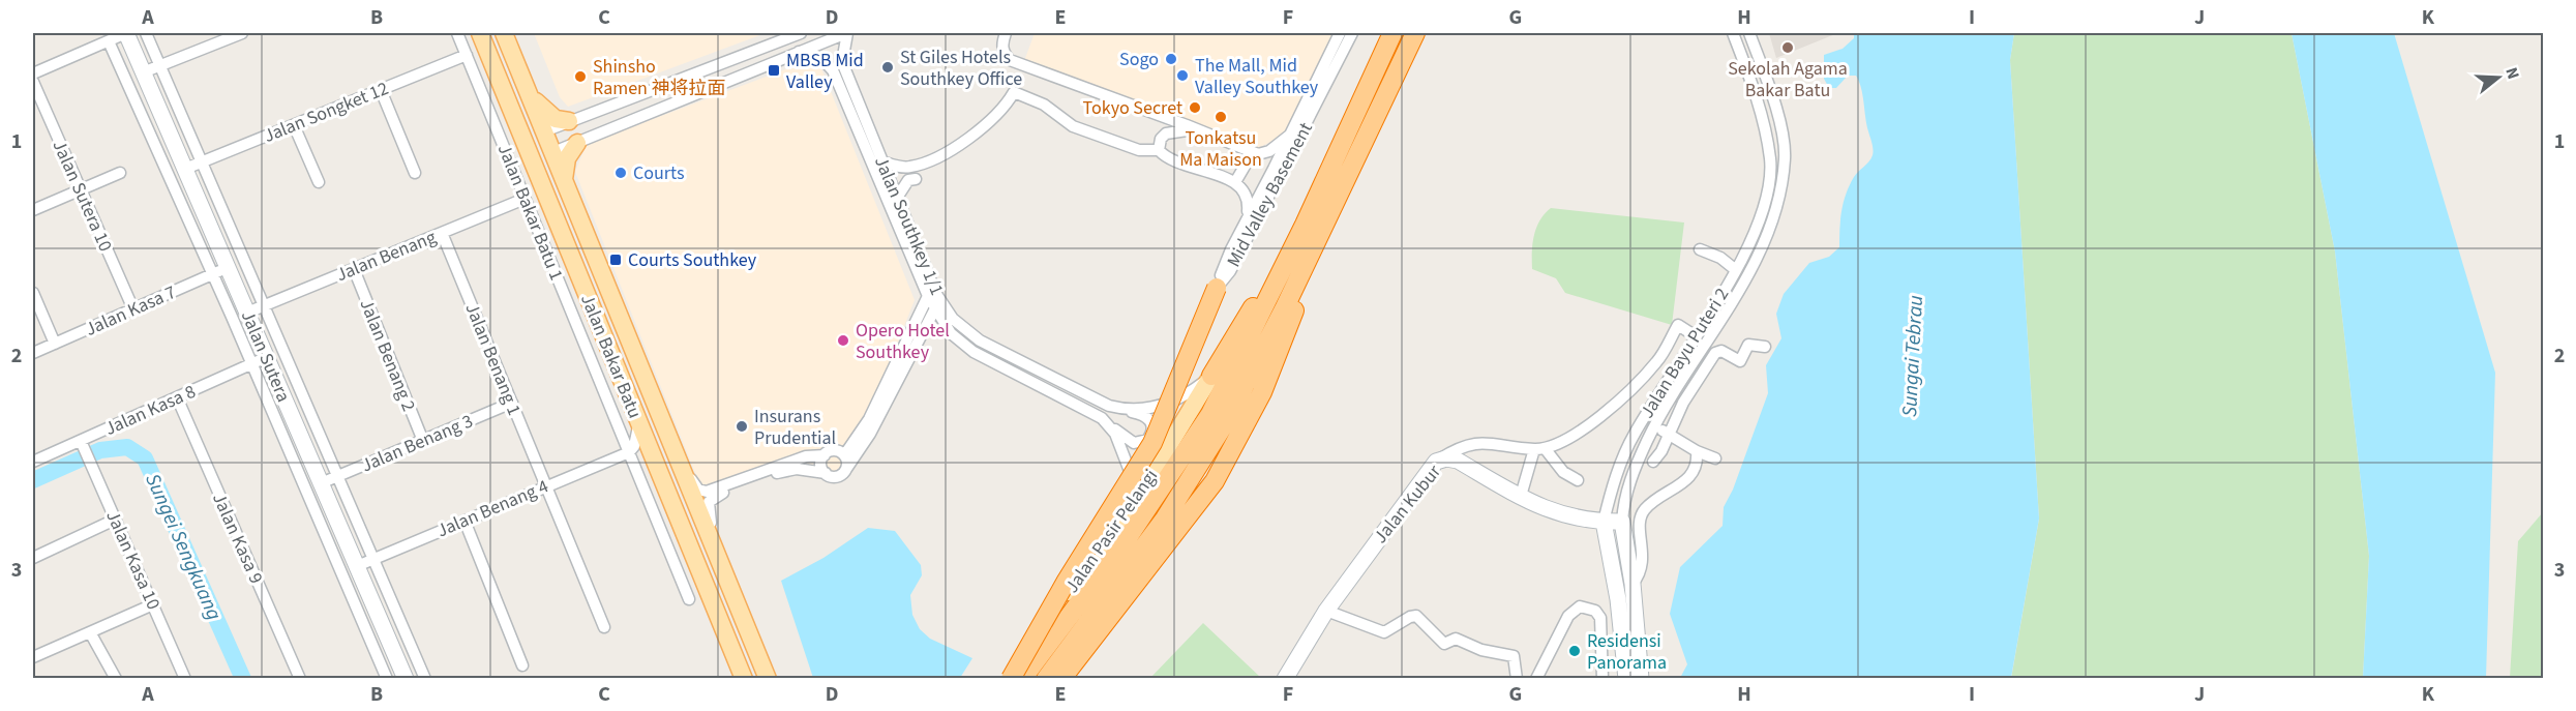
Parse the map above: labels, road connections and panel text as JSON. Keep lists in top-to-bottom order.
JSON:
{
  "streets": {
    "main road": ["Jalan Bakar Batu", "Jalan Pasir Pelangi"],
    "street": [
      "Jalan Songket 12",
      "Mid Valley Basement",
      "Jalan Sutera 10",
      "Jalan Bakar Batu 1",
      "Jalan Southkey 1/1",
      "Jalan Benang",
      "Jalan Kasa 7",
      "Jalan Bayu Puteri 2",
      "Jalan Benang 2",
      "Jalan Sutera",
      "Jalan Benang 1",
      "Jalan Kasa 8",
      "Jalan Benang 3",
      "Jalan Kubur",
      "Jalan Benang 4",
      "Jalan Kasa 9",
      "Jalan Kasa 10"
    ]
  },
  "crossings": [
    ["Jalan Songket 12", "Jalan Bakar Batu 1"],
    ["Jalan Songket 12", "Jalan Sutera"],
    ["Jalan Sutera 10", "Jalan Kasa 7"],
    ["Jalan Bakar Batu 1", "Jalan Benang"],
    ["Jalan Bakar Batu 1", "Jalan Benang 4"],
    ["Jalan Southkey 1/1", "Jalan Pasir Pelangi"],
    ["Jalan Benang", "Jalan Benang 2"],
    ["Jalan Benang", "Jalan Sutera"],
    ["Jalan Benang", "Jalan Benang 1"],
    ["Jalan Kasa 7", "Jalan Sutera"],
    ["Jalan Bayu Puteri 2", "Jalan Kubur"],
    ["Jalan Benang 2", "Jalan Benang 3"],
    ["Jalan Sutera", "Jalan Kasa 8"],
    ["Jalan Sutera", "Jalan Benang 3"],
    ["Jalan Sutera", "Jalan Benang 4"],
    ["Jalan Benang 1", "Jalan Benang 3"],
    ["Jalan Benang 1", "Jalan Benang 4"],
    ["Jalan Kasa 8", "Jalan Kasa 9"],
    ["Jalan Kasa 8", "Jalan Kasa 10"]
  ],
  "water": ["Sungai Tebrau", "Sungei Sengkuang"],
  "places": {
    "other": [
      "Sekolah Agama Bakar Batu",
      "Sogo",
      "St Giles Hotels Southkey Office",
      "The Mall, Mid Valley Southkey",
      "Shinsho Ramen 神将拉面",
      "Tokyo Secret",
      "Tonkatsu Ma Maison",
      "Courts",
      "Opero Hotel Southkey",
      "Insurans Prudential",
      "Residensi Panorama"
    ],
    "transit": ["MBSB Mid Valley", "Courts Southkey"]
  },
  "north": "right",
  "grid": {
    "columns": [
      "A",
      "B",
      "C",
      "D",
      "E",
      "F",
      "G",
      "H",
      "I",
      "J",
      "K"
    ],
    "rows": ["1", "2", "3"]
  }
}
